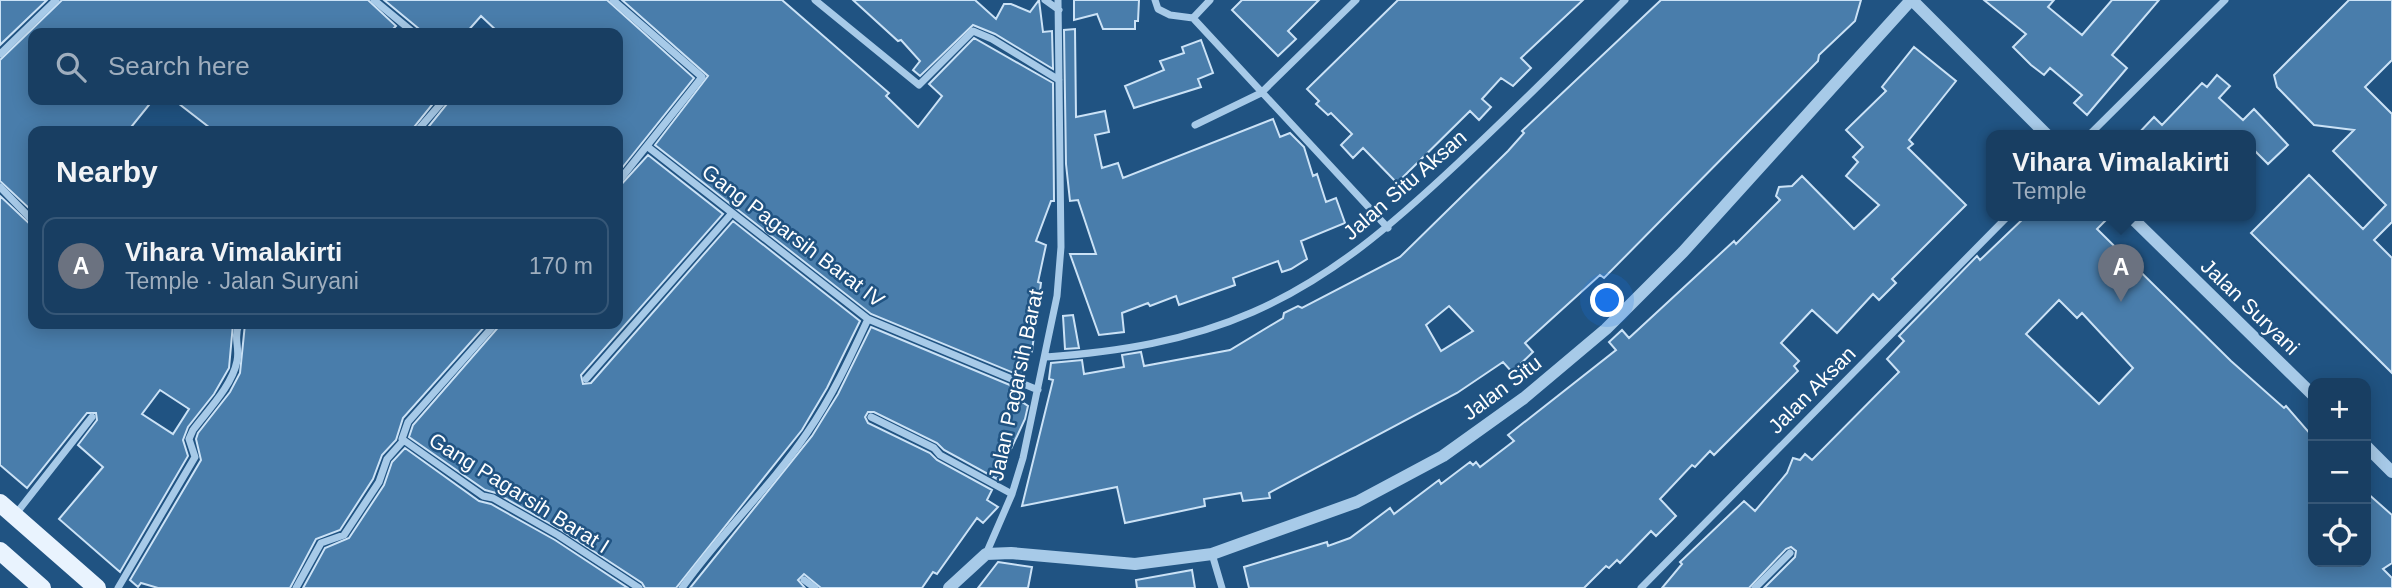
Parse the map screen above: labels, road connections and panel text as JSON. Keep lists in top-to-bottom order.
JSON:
{
  "streets": {
    "street": [
      "Jalan Situ Aksan",
      "Gang Pagarsih Barat IV",
      "Jalan Suryani",
      "Jalan Pagarsih Barat",
      "Jalan Situ",
      "Jalan Aksan",
      "Gang Pagarsih Barat I"
    ]
  },
  "crossings": [
    ["Jalan Situ Aksan", "Jalan Pagarsih Barat"],
    ["Gang Pagarsih Barat IV", "Jalan Pagarsih Barat"],
    ["Jalan Pagarsih Barat", "Jalan Situ"]
  ],
  "page": {
    "search": "Search here",
    "heading": "Nearby",
    "popup": ["Vihara Vimalakirti", "Temple"],
    "list": [
      {
        "mark": "A",
        "name": "Vihara Vimalakirti",
        "note": "Temple · Jalan Suryani",
        "value": "170 m"
      }
    ],
    "pins": "A",
    "map_buttons": ["+", "−"]
  }
}
